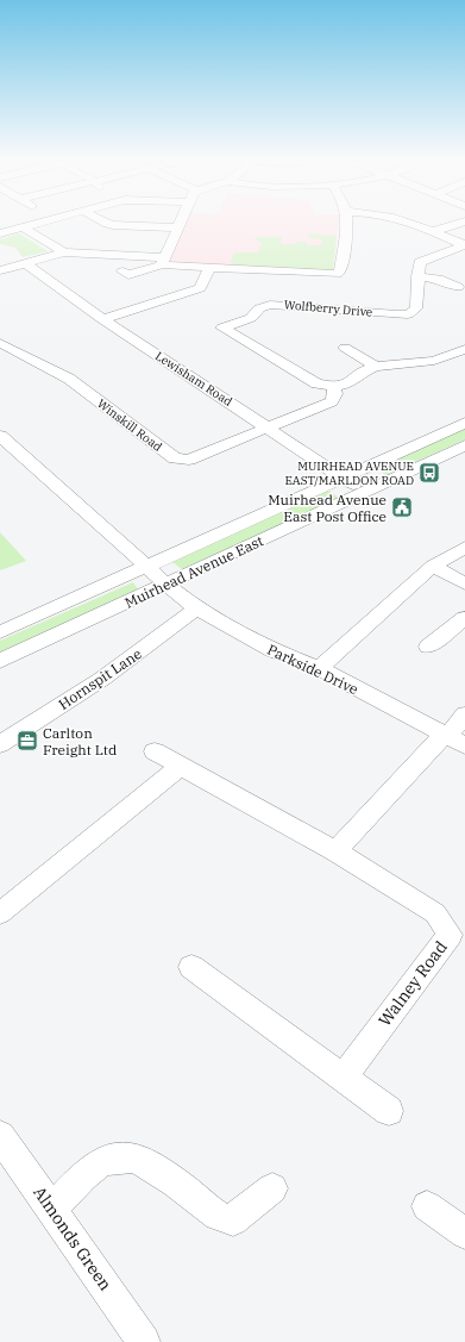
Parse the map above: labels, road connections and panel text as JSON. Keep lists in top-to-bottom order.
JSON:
{
  "streets": {
    "street": [
      "Wolfberry Drive",
      "Lewisham Road",
      "Winskill Road",
      "Muirhead Avenue East",
      "Parkside Drive",
      "Hornspit Lane",
      "Walney Road",
      "Almonds Green"
    ]
  },
  "crossings": [
    ["Wolfberry Drive", "Winskill Road"],
    ["Lewisham Road", "Winskill Road"],
    ["Lewisham Road", "Muirhead Avenue East"],
    ["Muirhead Avenue East", "Parkside Drive"],
    ["Parkside Drive", "Hornspit Lane"]
  ],
  "places": {
    "bus stop": ["MUIRHEAD AVENUE EAST/MARLDON ROAD"],
    "public building": ["Muirhead Avenue East Post Office"],
    "office": ["Carlton Freight Ltd"]
  }
}
